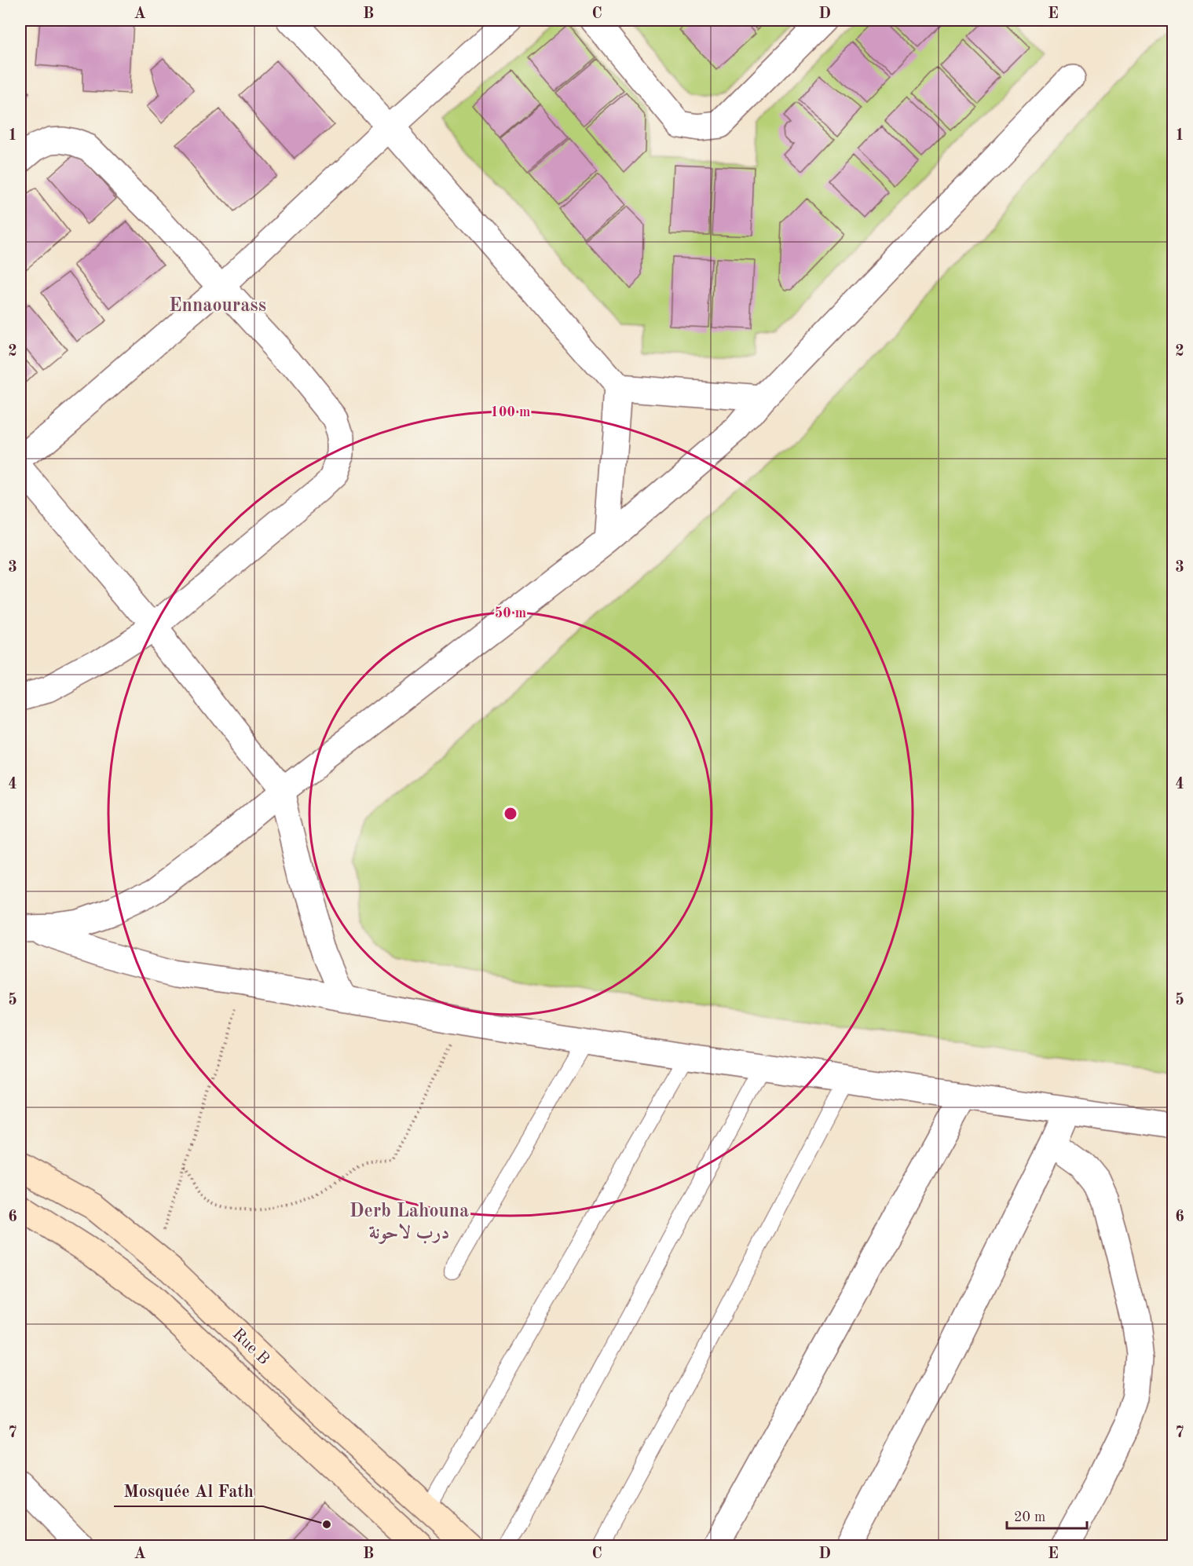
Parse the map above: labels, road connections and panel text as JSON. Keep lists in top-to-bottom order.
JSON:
{
  "streets": {
    "street": ["Rue B"]
  },
  "districts": ["Ennaourass", "Derb Lahouna درب لاحونة"],
  "places": ["Mosquée Al Fath"],
  "scale_bar": "20 m",
  "grid": {
    "columns": [
      "A",
      "B",
      "C",
      "D",
      "E"
    ],
    "rows": [
      "1",
      "2",
      "3",
      "4",
      "5",
      "6",
      "7"
    ]
  },
  "rings": ["100 m", "50 m"]
}
